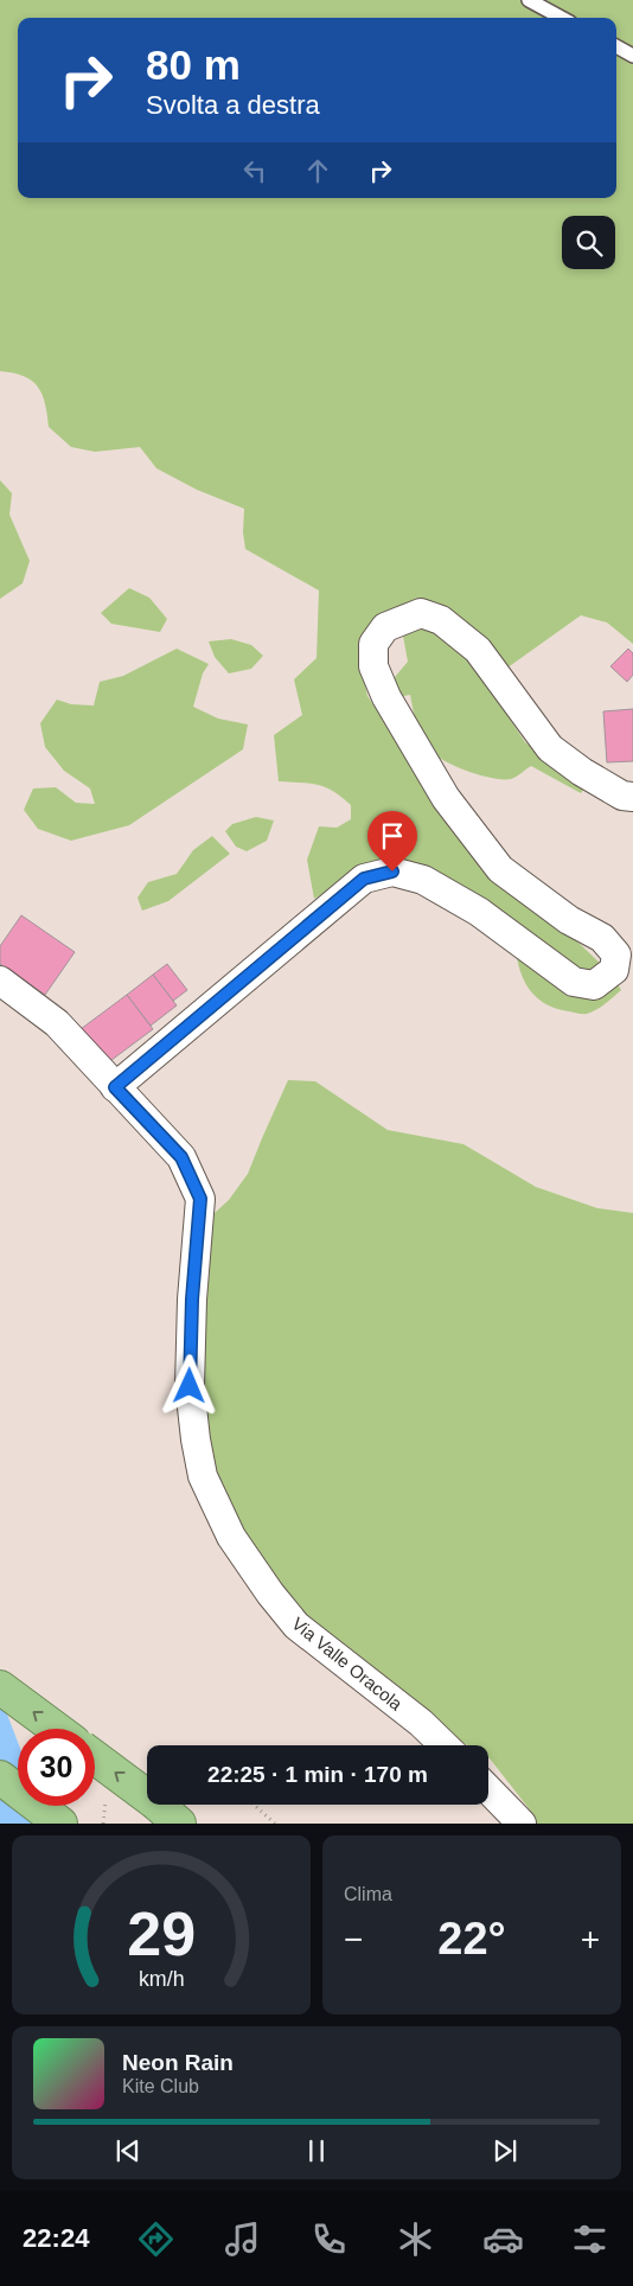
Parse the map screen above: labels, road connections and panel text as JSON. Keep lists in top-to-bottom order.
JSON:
{
  "streets": {
    "street": ["Via Valle Oracola"]
  },
  "page": {
    "turn": ["80 m", "Svolta a destra"],
    "limit": "30",
    "trip": "22:25 · 1 min · 170 m",
    "tile": "Clima",
    "heat": ["−", "22°", "+"],
    "song": ["Neon Rain", "Kite Club"],
    "tabs": "22:24",
    "gauge": ["29", "km/h"]
  }
}
